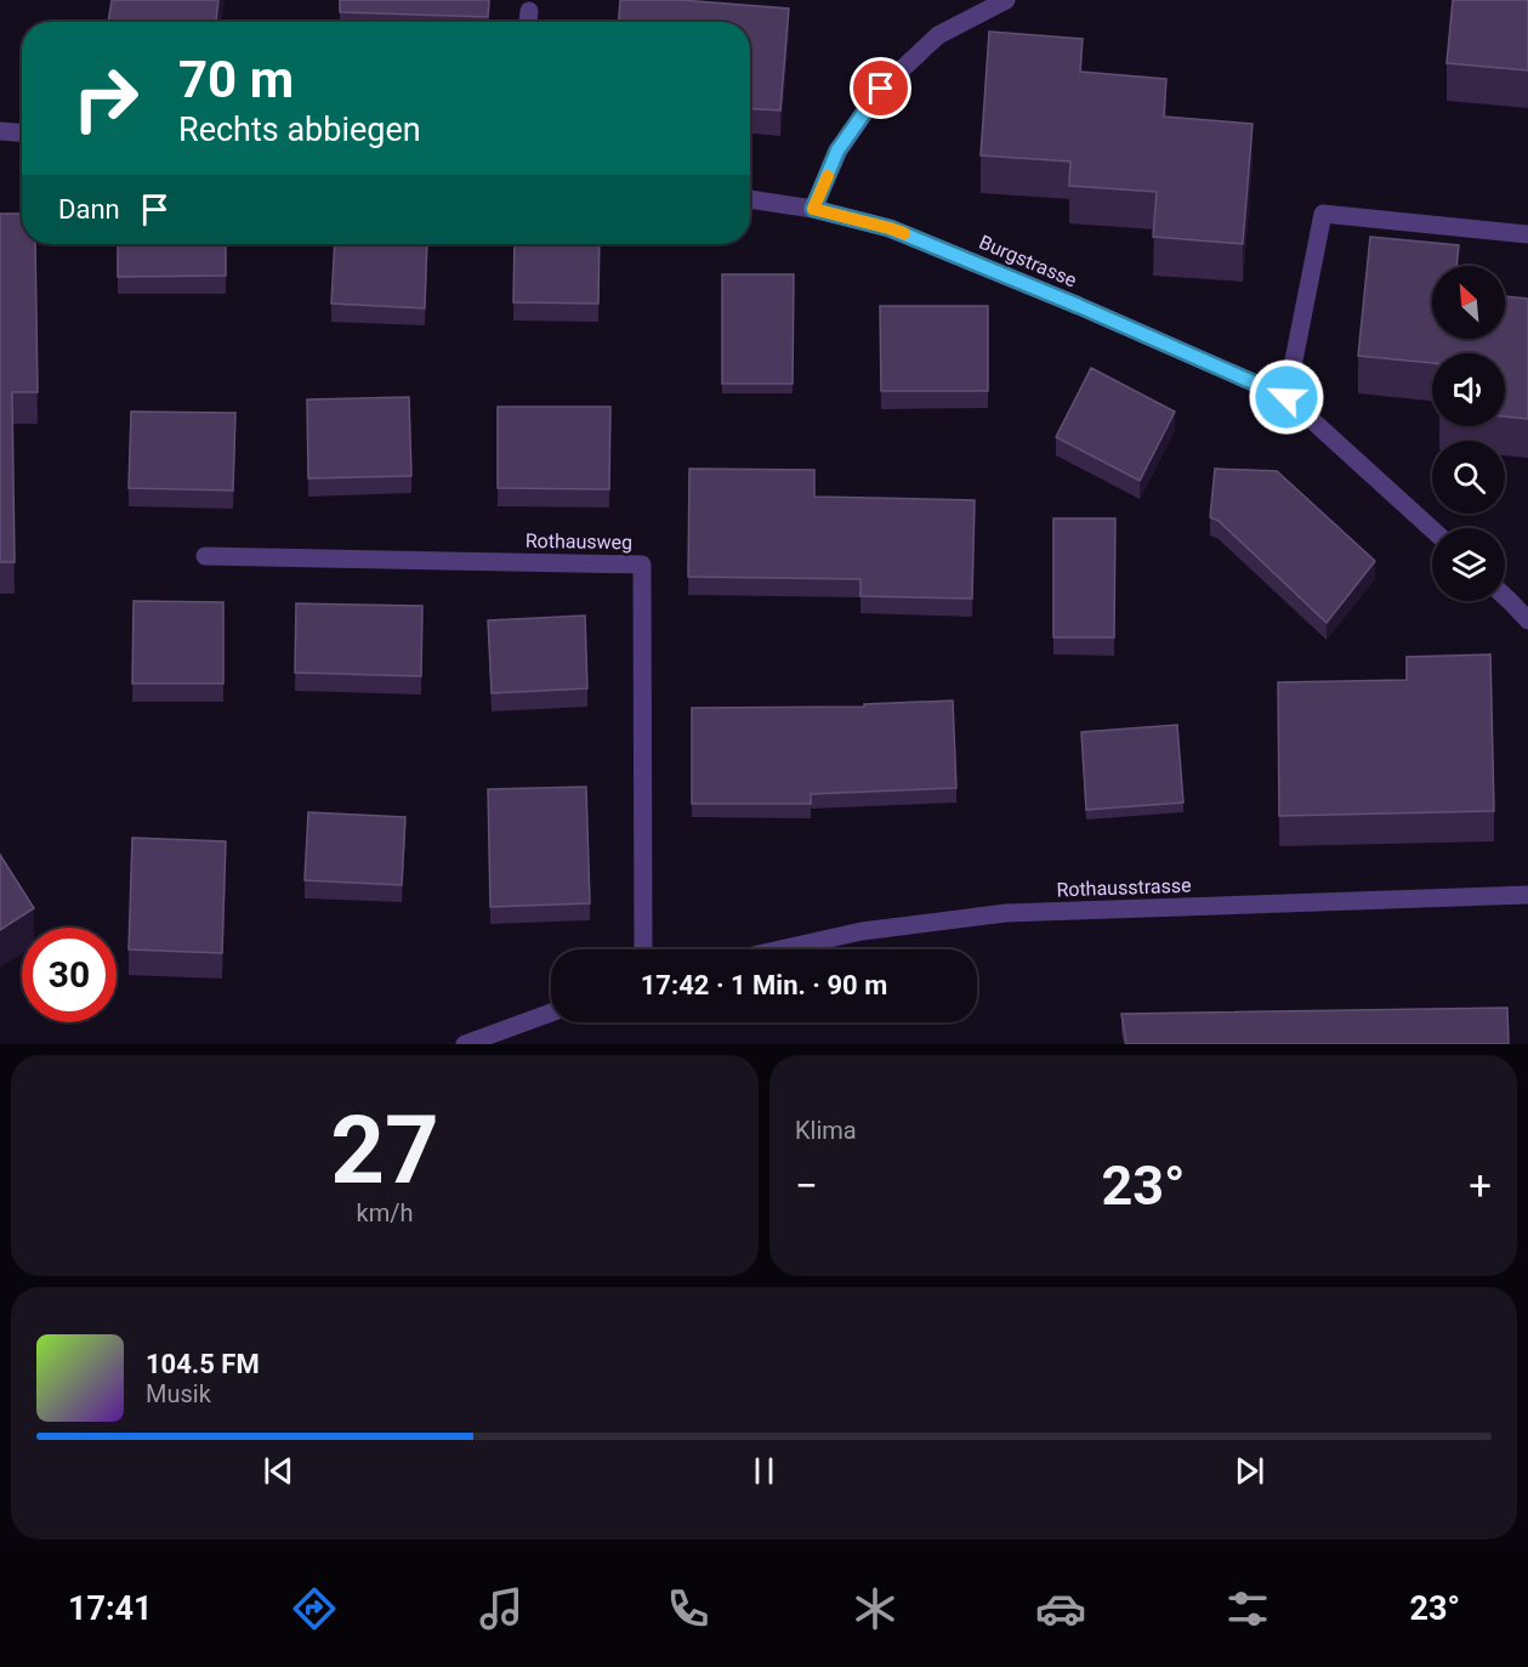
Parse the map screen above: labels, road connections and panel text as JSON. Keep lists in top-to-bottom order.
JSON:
{
  "streets": {
    "street": ["Burgstrasse", "Rothausweg", "Rothausstrasse"]
  },
  "north": "top left",
  "page": {
    "turn": ["70 m", "Rechts abbiegen"],
    "then": "Dann",
    "limit": "30",
    "trip": "17:42 · 1 Min. · 90 m",
    "tile": [
      ["27", "km/h"],
      "Klima"
    ],
    "heat": ["−", "23°", "+"],
    "song": ["104.5 FM", "Musik"],
    "tabs": ["17:41", "23°"]
  }
}
